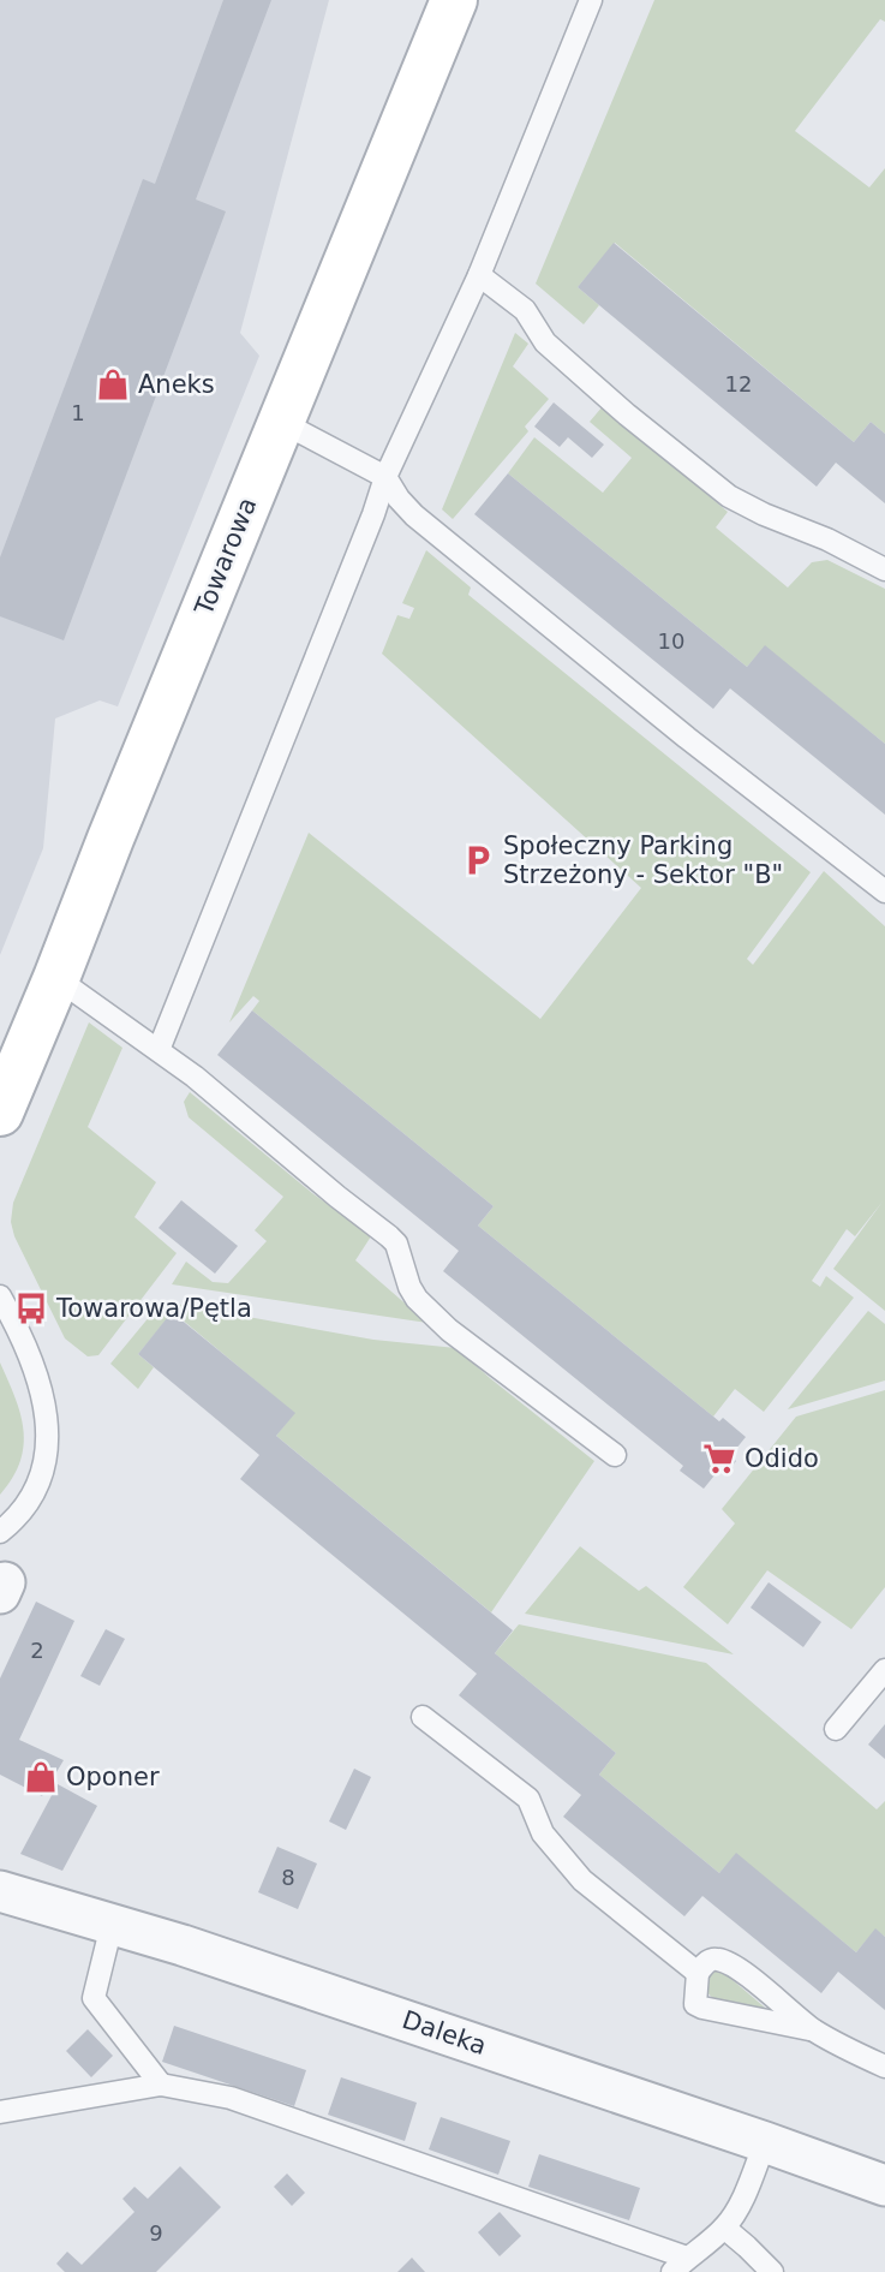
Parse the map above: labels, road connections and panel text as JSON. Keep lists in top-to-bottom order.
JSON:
{
  "streets": {
    "main road": ["Towarowa"],
    "street": ["Daleka"]
  },
  "places": {
    "shop": ["Aneks", "Oponer"],
    "parking": ["Społeczny Parking Strzeżony - Sektor \"B\""],
    "bus stop": ["Towarowa/Pętla"],
    "supermarket": ["Odido"]
  },
  "house_numbers": [
    "12",
    "1",
    "10",
    "2",
    "8",
    "9"
  ]
}
